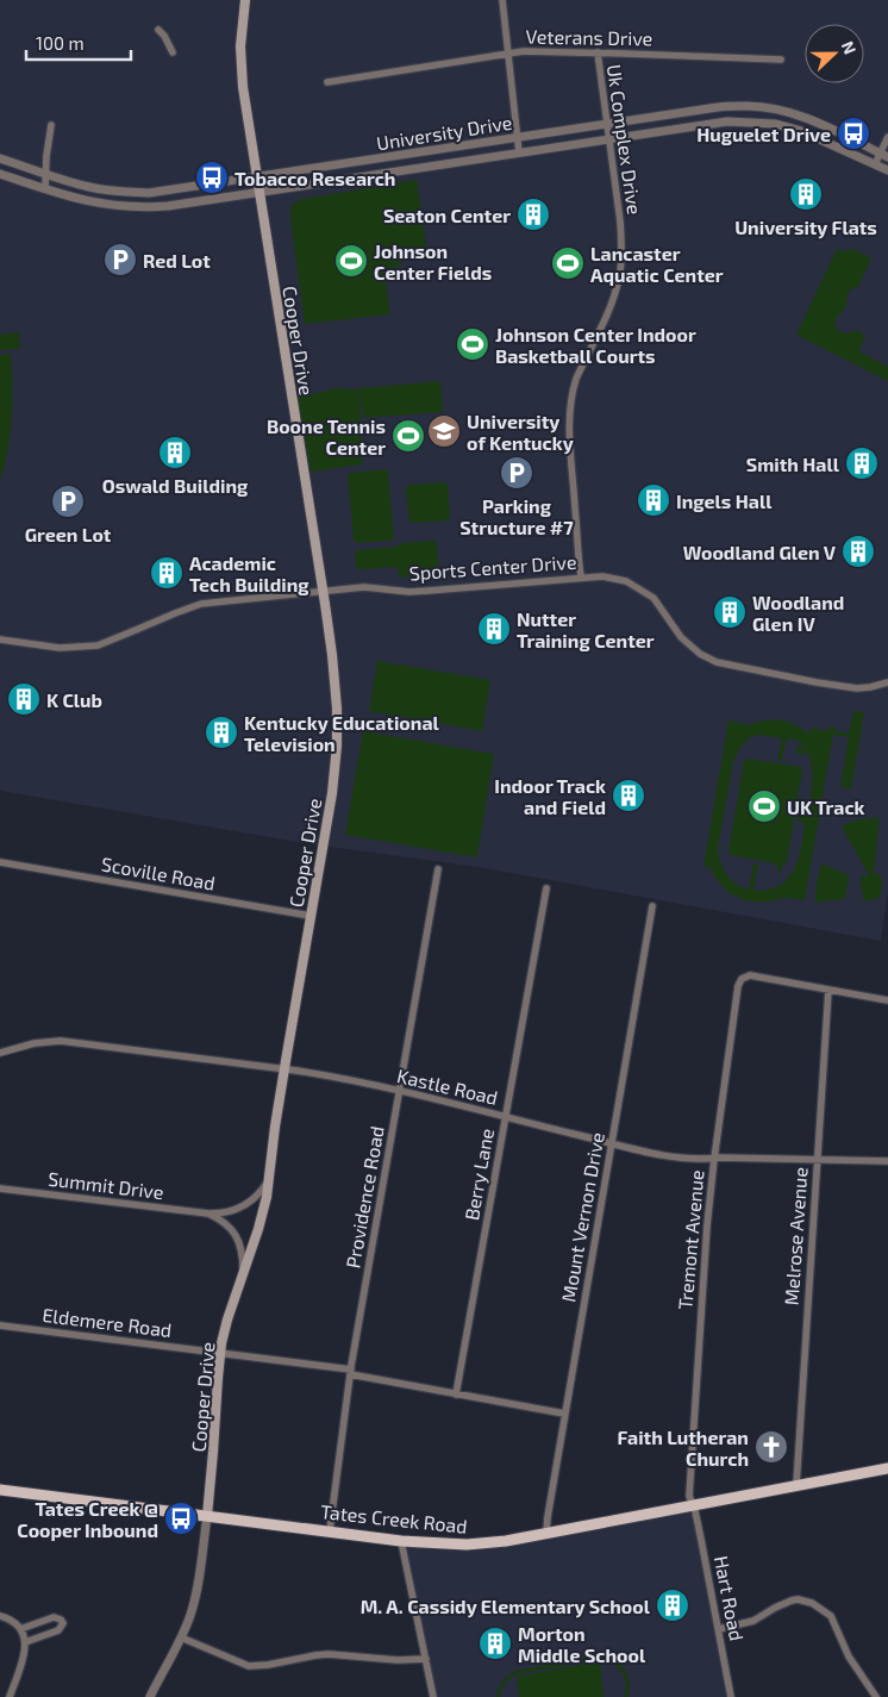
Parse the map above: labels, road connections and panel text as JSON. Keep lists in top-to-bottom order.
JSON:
{
  "streets": {
    "main road": ["Cooper Drive", "Tates Creek Road"],
    "street": [
      "Veterans Drive",
      "University Drive",
      "Uk Complex Drive",
      "Sports Center Drive",
      "Scoville Road",
      "Kastle Road",
      "Berry Lane",
      "Summit Drive",
      "Providence Road",
      "Mount Vernon Drive",
      "Melrose Avenue",
      "Tremont Avenue",
      "Eldemere Road",
      "Hart Road"
    ]
  },
  "crossings": [
    ["Veterans Drive", "Uk Complex Drive"],
    ["University Drive", "Uk Complex Drive"],
    ["University Drive", "Cooper Drive"],
    ["Uk Complex Drive", "Sports Center Drive"],
    ["Cooper Drive", "Sports Center Drive"],
    ["Cooper Drive", "Scoville Road"],
    ["Cooper Drive", "Kastle Road"],
    ["Cooper Drive", "Summit Drive"],
    ["Cooper Drive", "Eldemere Road"],
    ["Cooper Drive", "Tates Creek Road"],
    ["Kastle Road", "Berry Lane"],
    ["Kastle Road", "Providence Road"],
    ["Kastle Road", "Mount Vernon Drive"],
    ["Kastle Road", "Melrose Avenue"],
    ["Kastle Road", "Tremont Avenue"],
    ["Berry Lane", "Eldemere Road"],
    ["Providence Road", "Eldemere Road"],
    ["Providence Road", "Tates Creek Road"],
    ["Mount Vernon Drive", "Eldemere Road"],
    ["Mount Vernon Drive", "Tates Creek Road"],
    ["Melrose Avenue", "Tremont Avenue"],
    ["Melrose Avenue", "Tates Creek Road"],
    ["Tremont Avenue", "Tates Creek Road"],
    ["Tremont Avenue", "Hart Road"],
    ["Tates Creek Road", "Hart Road"]
  ],
  "places": {
    "bus stop": ["Huguelet Drive", "Tobacco Research", "Tates Creek @ Cooper Inbound"],
    "building": [
      "University Flats",
      "Seaton Center",
      "Oswald Building",
      "Smith Hall",
      "Ingels Hall",
      "Woodland Glen V",
      "Academic Tech Building",
      "Woodland Glen IV",
      "Nutter Training Center",
      "K Club",
      "Kentucky Educational Television",
      "Indoor Track and Field",
      "M. A. Cassidy Elementary School",
      "Morton Middle School"
    ],
    "parking": ["Red Lot", "Parking Structure #7", "Green Lot"],
    "sports": [
      "Johnson Center Fields",
      "Lancaster Aquatic Center",
      "Johnson Center Indoor Basketball Courts",
      "Boone Tennis Center",
      "UK Track"
    ],
    "school or university": ["University of Kentucky"],
    "church": ["Faith Lutheran Church"]
  },
  "scale_bar": "100 m",
  "north": "right"
}
